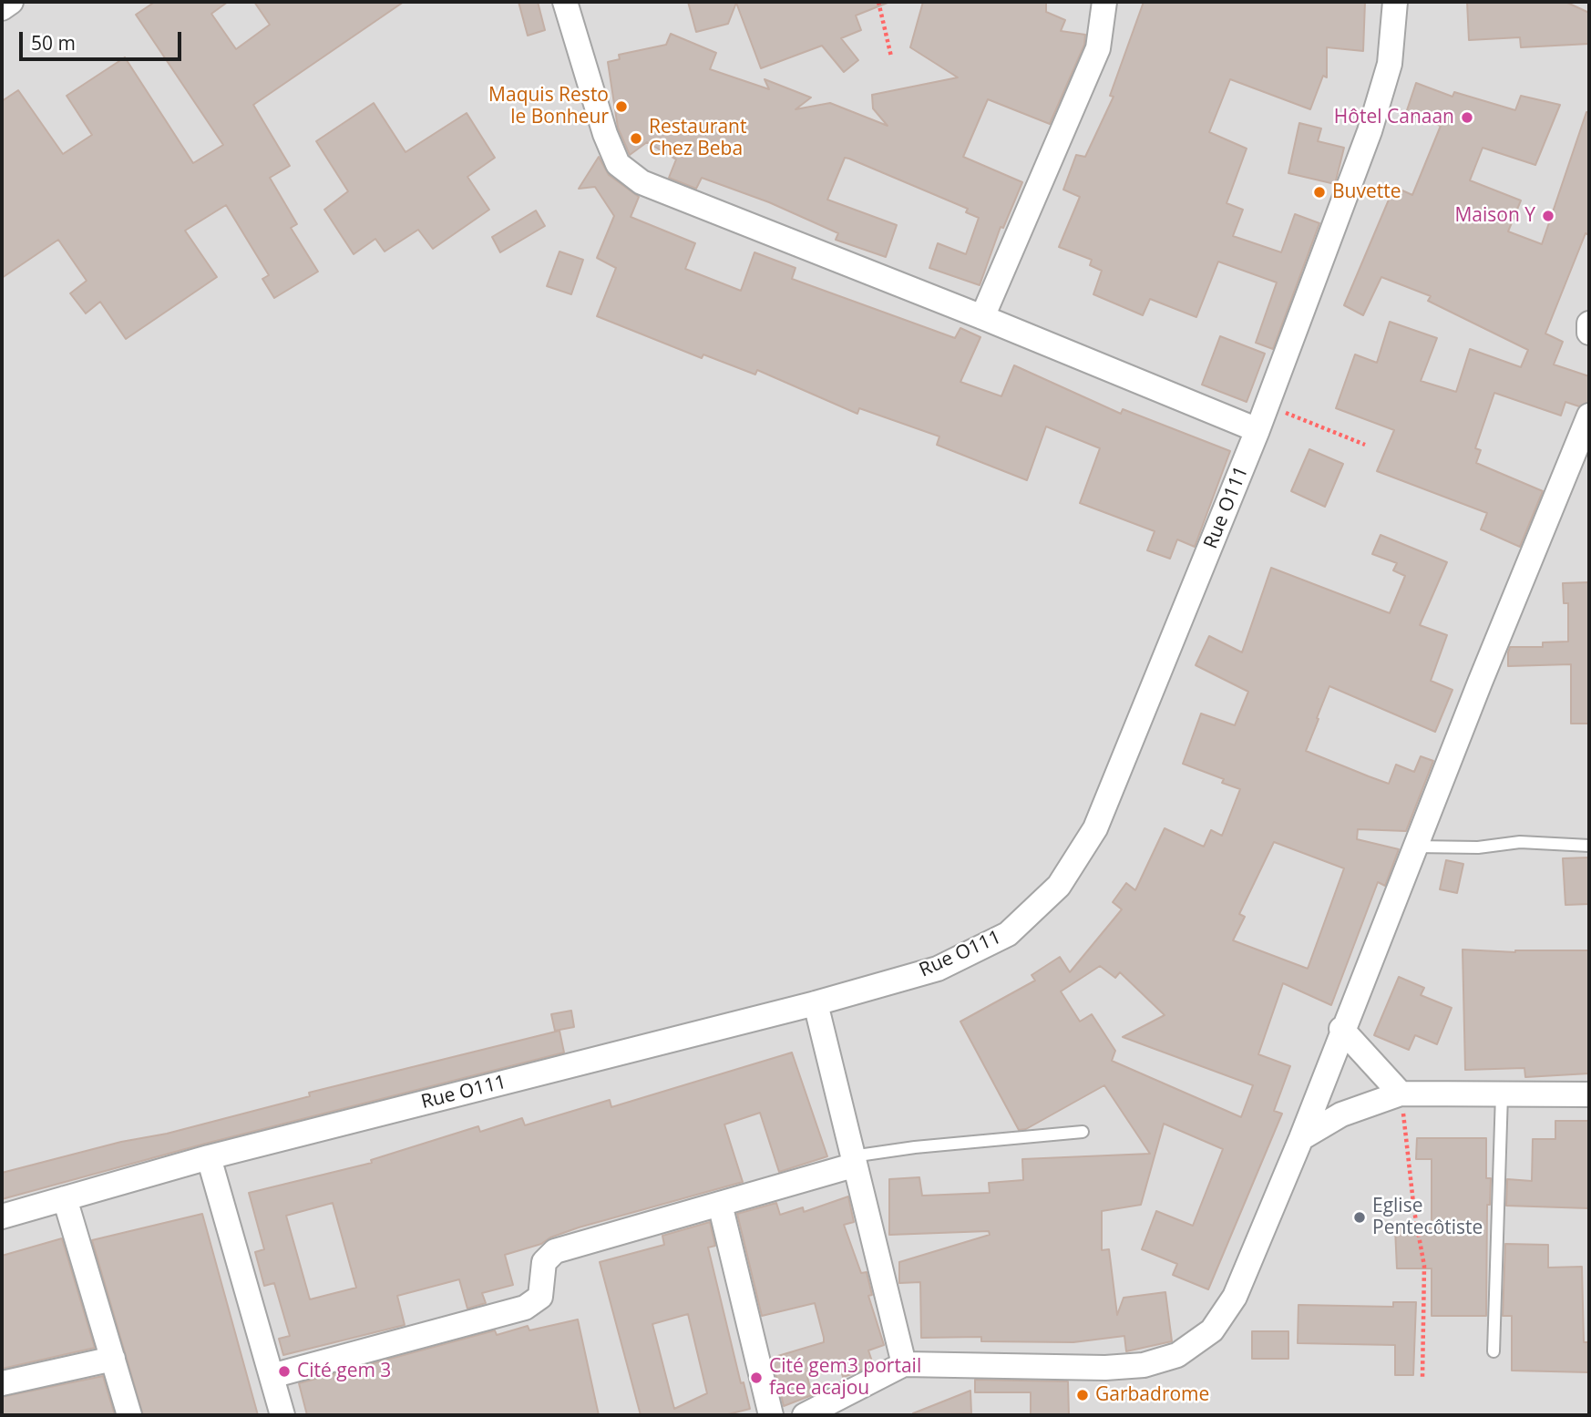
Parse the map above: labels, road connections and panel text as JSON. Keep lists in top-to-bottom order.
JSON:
{
  "streets": {
    "street": ["Rue O111"]
  },
  "places": [
    "Maquis Resto le Bonheur",
    "Hôtel Canaan",
    "Restaurant Chez Beba",
    "Buvette",
    "Maison Y",
    "Eglise Pentecôtiste",
    "Cité gem 3",
    "Cité gem3 portail face acajou",
    "Garbadrome"
  ],
  "scale_bar": "50 m"
}
